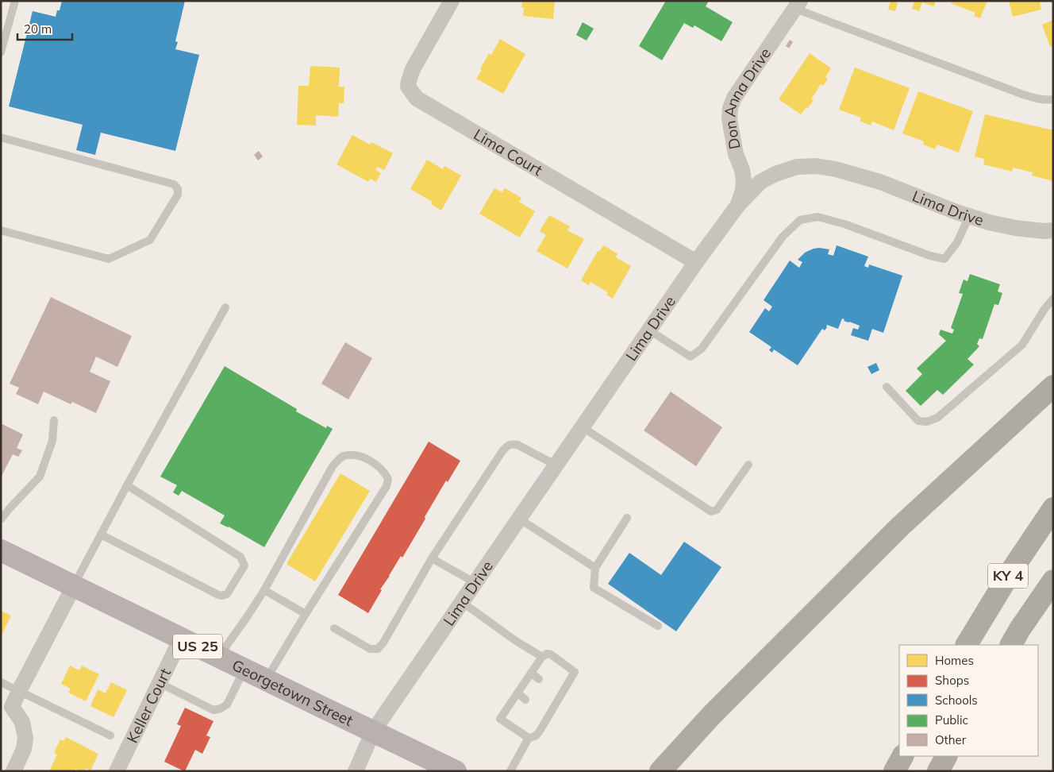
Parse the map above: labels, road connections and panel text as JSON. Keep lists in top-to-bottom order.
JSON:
{
  "streets": {
    "highway": ["KY 4"],
    "main road": ["US 25", "Georgetown Street"],
    "street": [
      "Don Anna Drive",
      "Lima Court",
      "Lima Drive",
      "Keller Court"
    ]
  },
  "crossings": [
    ["Don Anna Drive", "Lima Drive"],
    ["Lima Court", "Lima Drive"],
    ["Lima Drive", "Georgetown Street"],
    ["Georgetown Street", "Keller Court"]
  ],
  "legend": [
    "Homes",
    "Shops",
    "Schools",
    "Public",
    "Other"
  ],
  "scale_bar": "20 m"
}
